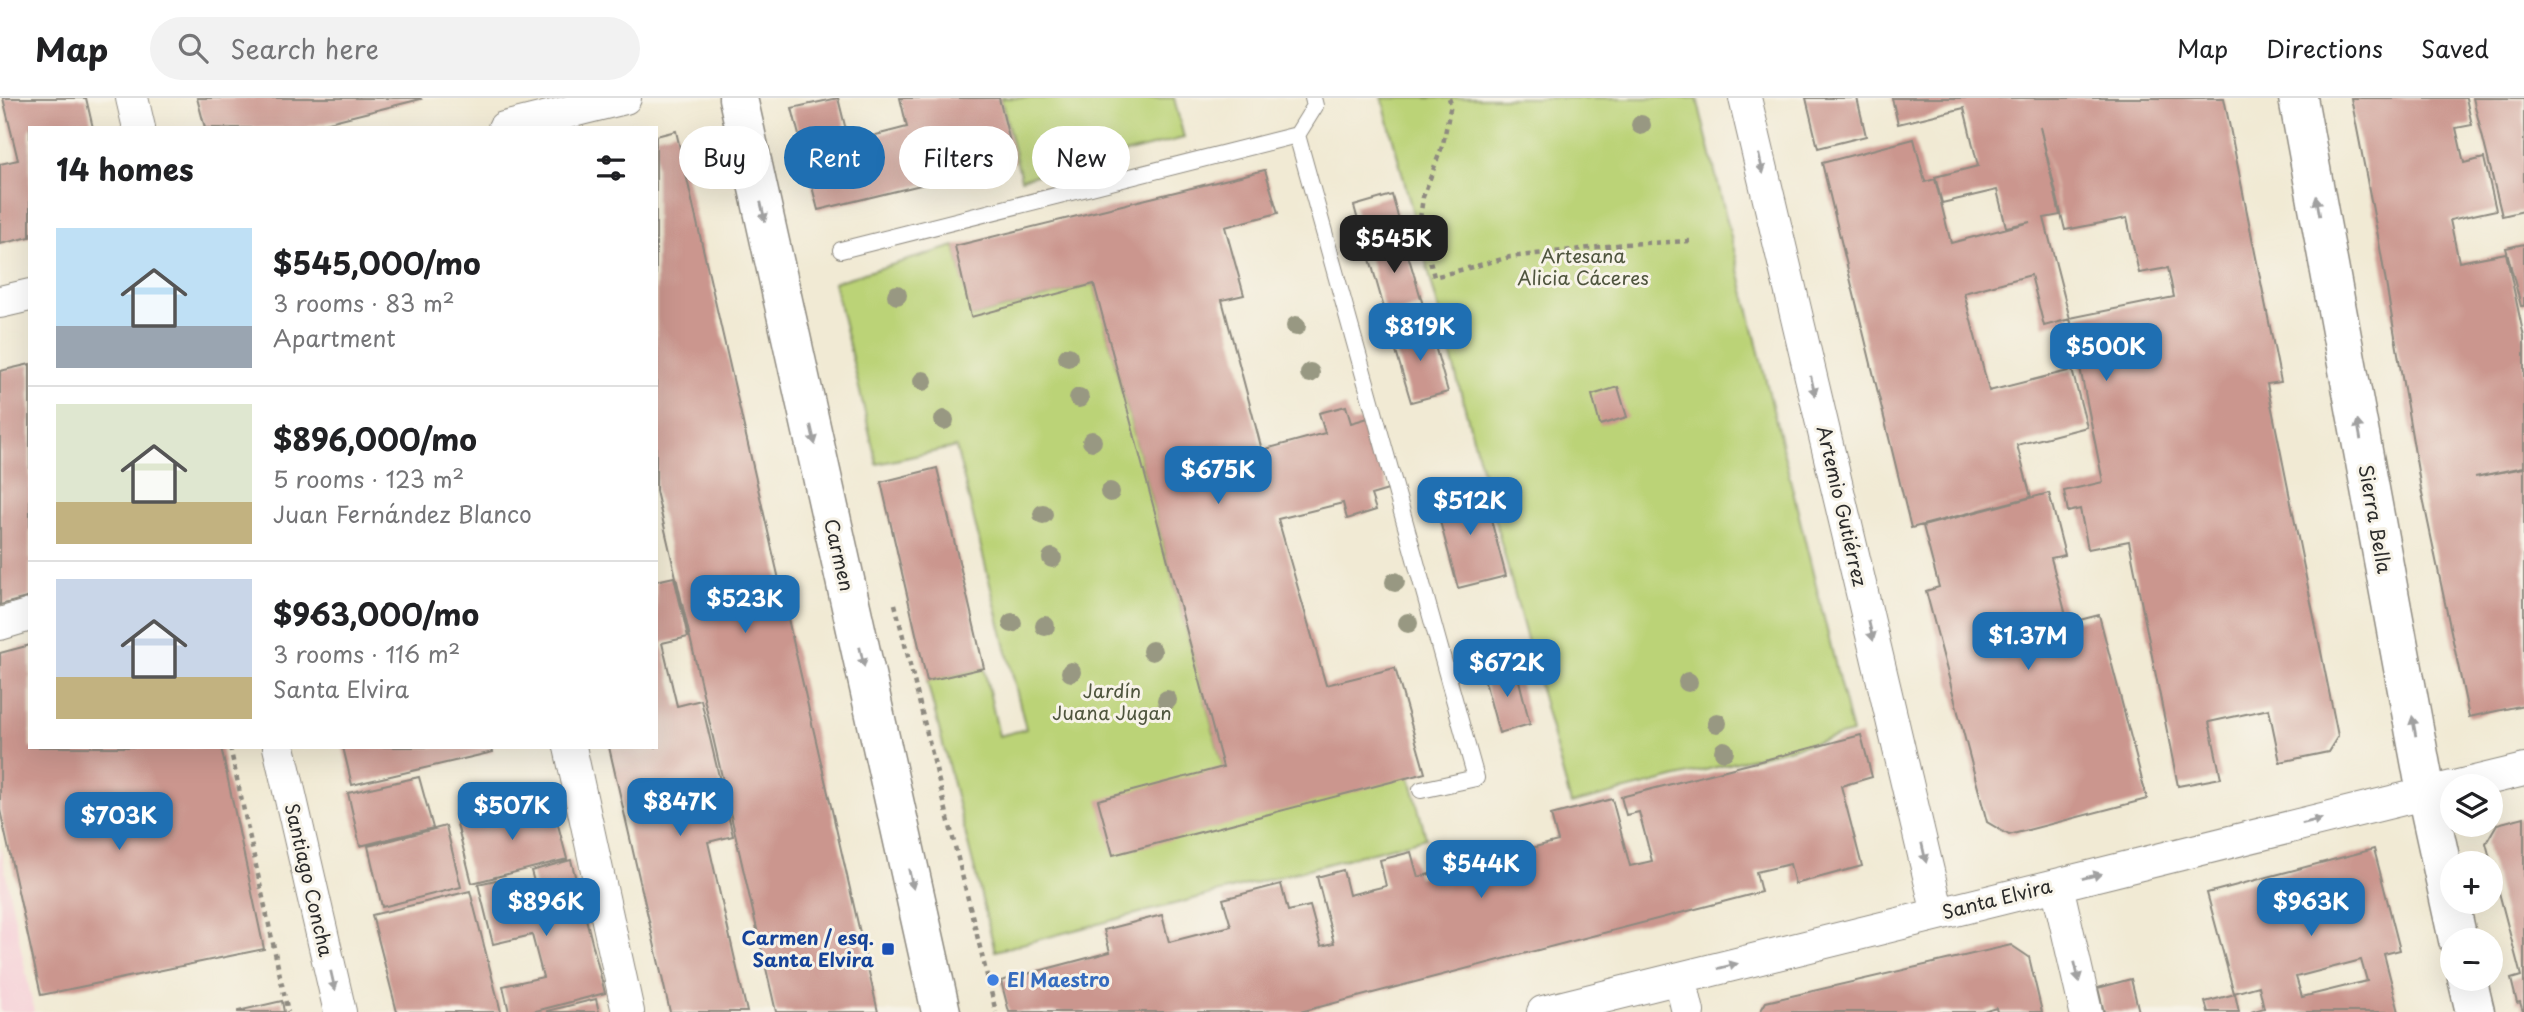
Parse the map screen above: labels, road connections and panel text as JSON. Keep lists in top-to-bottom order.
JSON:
{
  "streets": {
    "main road": ["Sierra Bella", "Carmen"],
    "street": ["Artemio Gutiérrez", "Santiago Concha", "Santa Elvira"]
  },
  "crossings": [
    ["Artemio Gutiérrez", "Santa Elvira"]
  ],
  "one_way": [
    "Artemio Gutiérrez",
    "Sierra Bella",
    "Carmen",
    "Santa Elvira"
  ],
  "parks": ["Artesana Alicia Cáceres", "Jardín Juana Jugan"],
  "places": {
    "transit": ["Carmen / esq. Santa Elvira"],
    "other": ["El Maestro"]
  },
  "page": {
    "header": "Map",
    "search": "Search here",
    "nav": ["Map", "Directions", "Saved"],
    "chip": [
      "Buy",
      "Rent",
      "Filters",
      "New"
    ],
    "heading": "14 homes",
    "list": [
      {
        "name": "$545,000/mo",
        "note": "3 rooms · 83 m² · Apartment"
      },
      {
        "name": "$896,000/mo",
        "note": "5 rooms · 123 m² · Juan Fernández Blanco"
      },
      {
        "name": "$963,000/mo",
        "note": "3 rooms · 116 m² · Santa Elvira"
      }
    ],
    "price": [
      "$545K",
      "$819K",
      "$500K",
      "$675K",
      "$512K",
      "$523K",
      "$1.37M",
      "$672K",
      "$847K",
      "$507K",
      "$703K",
      "$544K",
      "$896K",
      "$963K"
    ],
    "map_buttons": ["+", "−"]
  }
}
